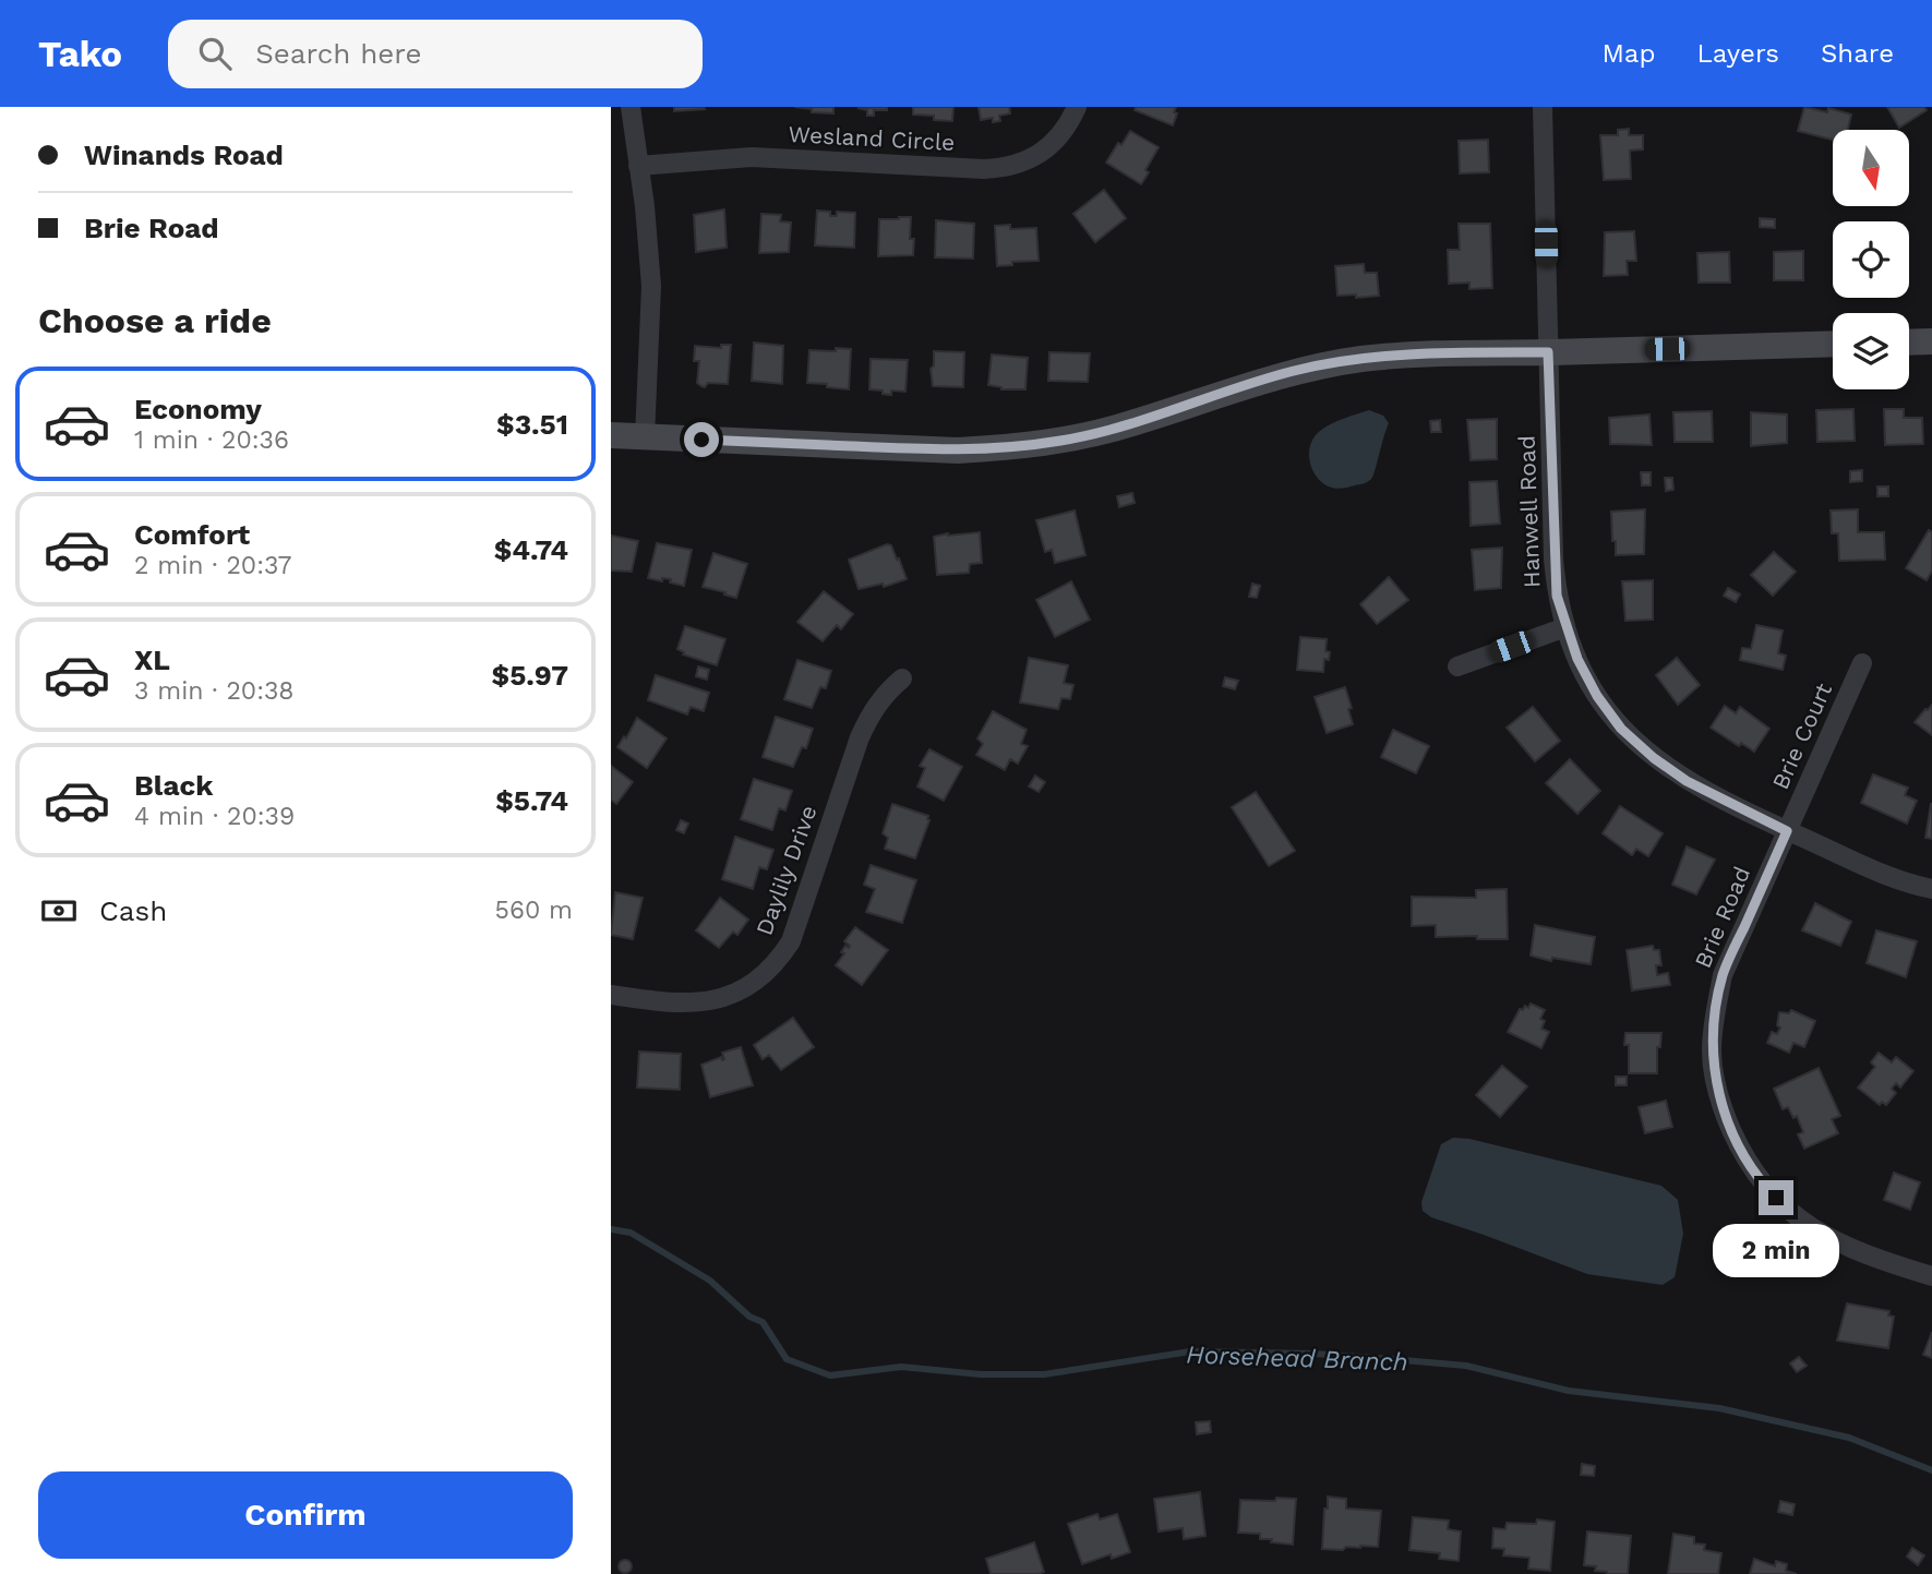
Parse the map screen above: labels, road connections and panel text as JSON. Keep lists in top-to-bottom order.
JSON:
{
  "streets": {
    "street": [
      "Wesland Circle",
      "Hanwell Road",
      "Brie Court",
      "Daylily Drive",
      "Brie Road"
    ]
  },
  "crossings": [
    ["Hanwell Road", "Brie Court"],
    ["Hanwell Road", "Brie Road"],
    ["Brie Court", "Brie Road"]
  ],
  "water": ["Horsehead Branch"],
  "north": "bottom",
  "page": {
    "header": "Tako",
    "search": "Search here",
    "nav": ["Map", "Layers", "Share"],
    "banner": ["Winands Road", "Brie Road"],
    "heading": "Choose a ride",
    "list": [
      {
        "name": "Economy",
        "note": "1 min · 20:36",
        "value": "$3.51"
      },
      {
        "name": "Comfort",
        "note": "2 min · 20:37",
        "value": "$4.74"
      },
      {
        "name": "XL",
        "note": "3 min · 20:38",
        "value": "$5.97"
      },
      {
        "name": "Black",
        "note": "4 min · 20:39",
        "value": "$5.74"
      }
    ],
    "pay": ["Cash", "560 m"],
    "bubble": "2 min",
    "buttons": "Confirm"
  }
}
